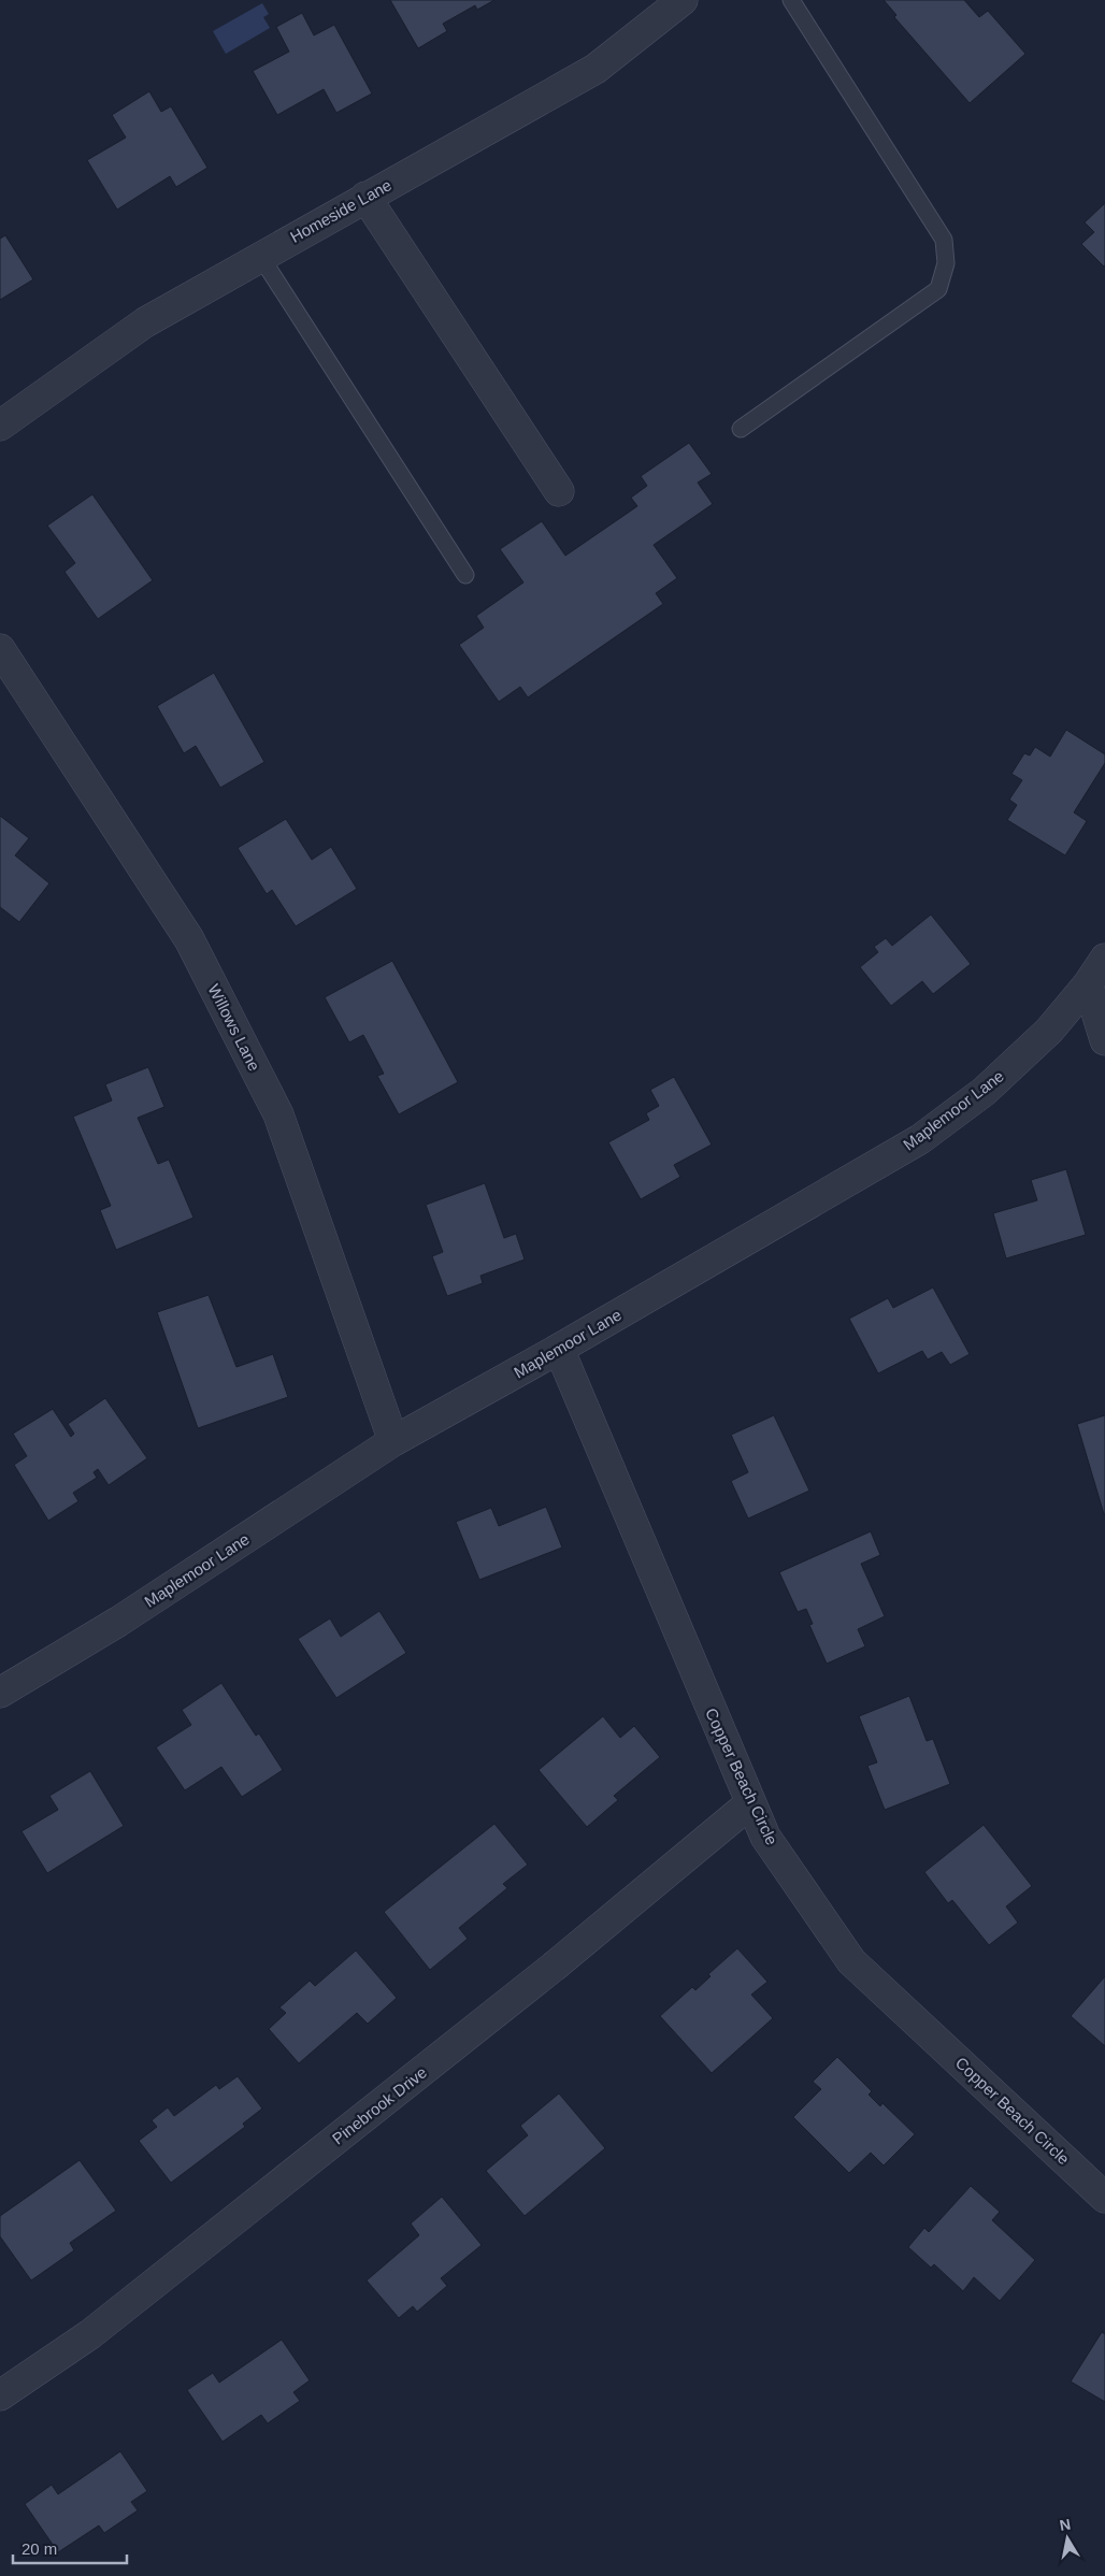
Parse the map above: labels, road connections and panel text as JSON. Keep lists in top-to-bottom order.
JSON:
{
  "streets": {
    "street": [
      "Homeside Lane",
      "Willows Lane",
      "Maplemoor Lane",
      "Copper Beach Circle",
      "Pinebrook Drive"
    ]
  },
  "crossings": [
    ["Willows Lane", "Maplemoor Lane"],
    ["Maplemoor Lane", "Copper Beach Circle"],
    ["Copper Beach Circle", "Pinebrook Drive"]
  ],
  "scale_bar": "20 m",
  "north": "top"
}
